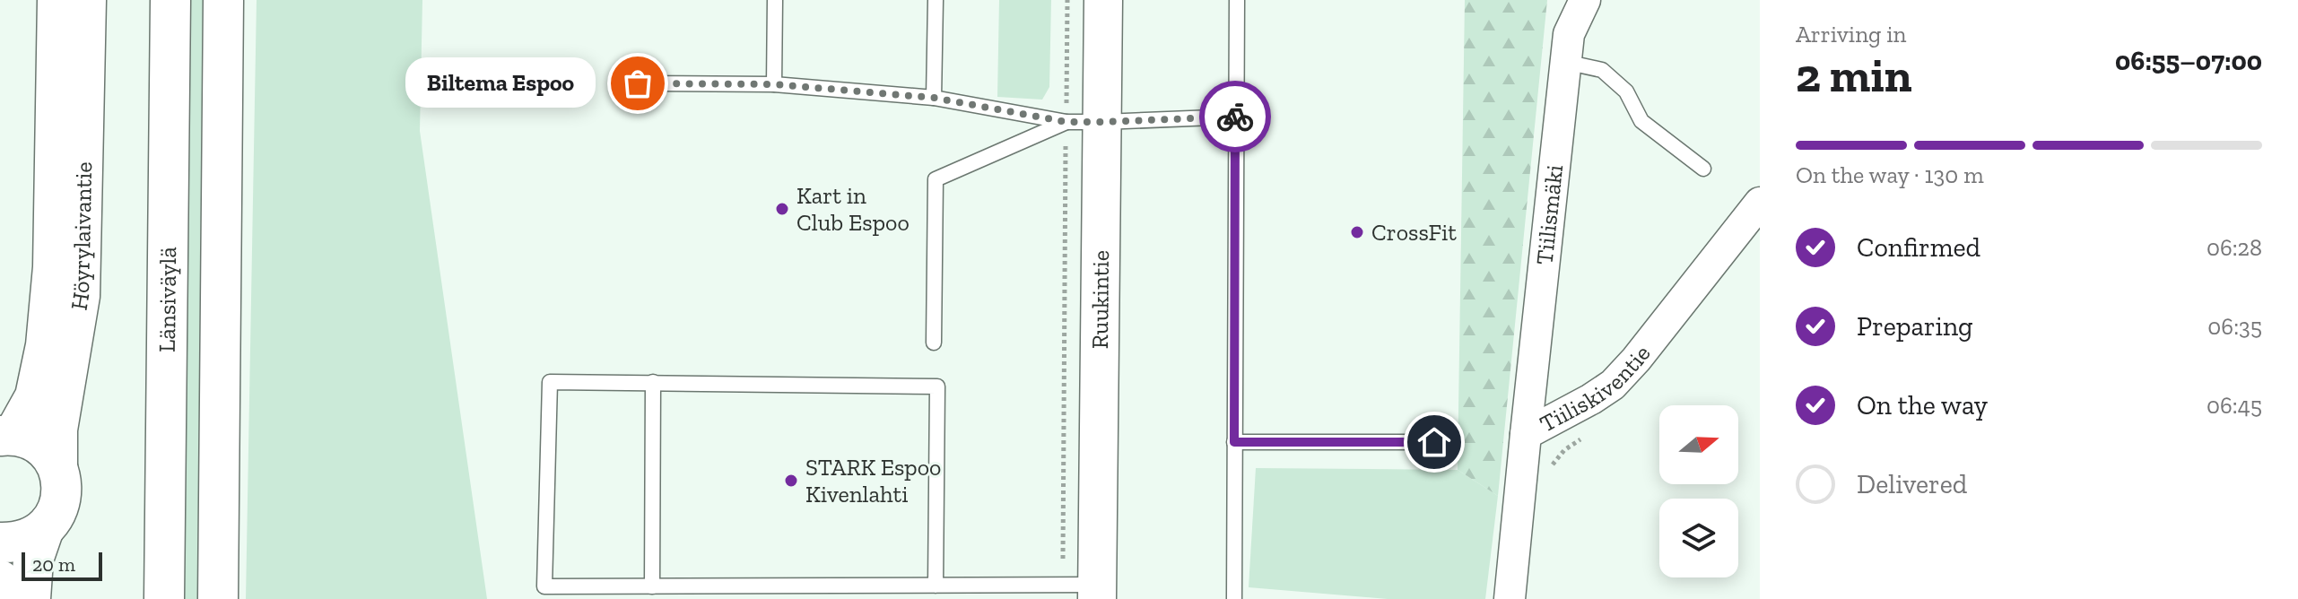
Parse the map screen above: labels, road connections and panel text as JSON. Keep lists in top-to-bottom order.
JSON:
{
  "streets": {
    "main road": ["Länsiväylä"],
    "street": [
      "Tiilismäki",
      "Höyrylaivantie",
      "Ruukintie",
      "Tiiliskiventie"
    ]
  },
  "crossings": [
    ["Tiilismäki", "Tiiliskiventie"]
  ],
  "places": [
    "Biltema Espoo",
    "Kart in Club Espoo",
    "CrossFit",
    "STARK Espoo Kivenlahti"
  ],
  "scale_bar": "20 m",
  "north": "right",
  "page": {
    "heading": ["2 min", "Arriving in", "06:55–07:00"],
    "bubble": "Biltema Espoo",
    "bar": "On the way · 130 m",
    "list": [
      ["Confirmed", "06:28"],
      ["Preparing", "06:35"],
      ["On the way", "06:45"],
      "Delivered"
    ],
    "scale": "20 m"
  }
}
